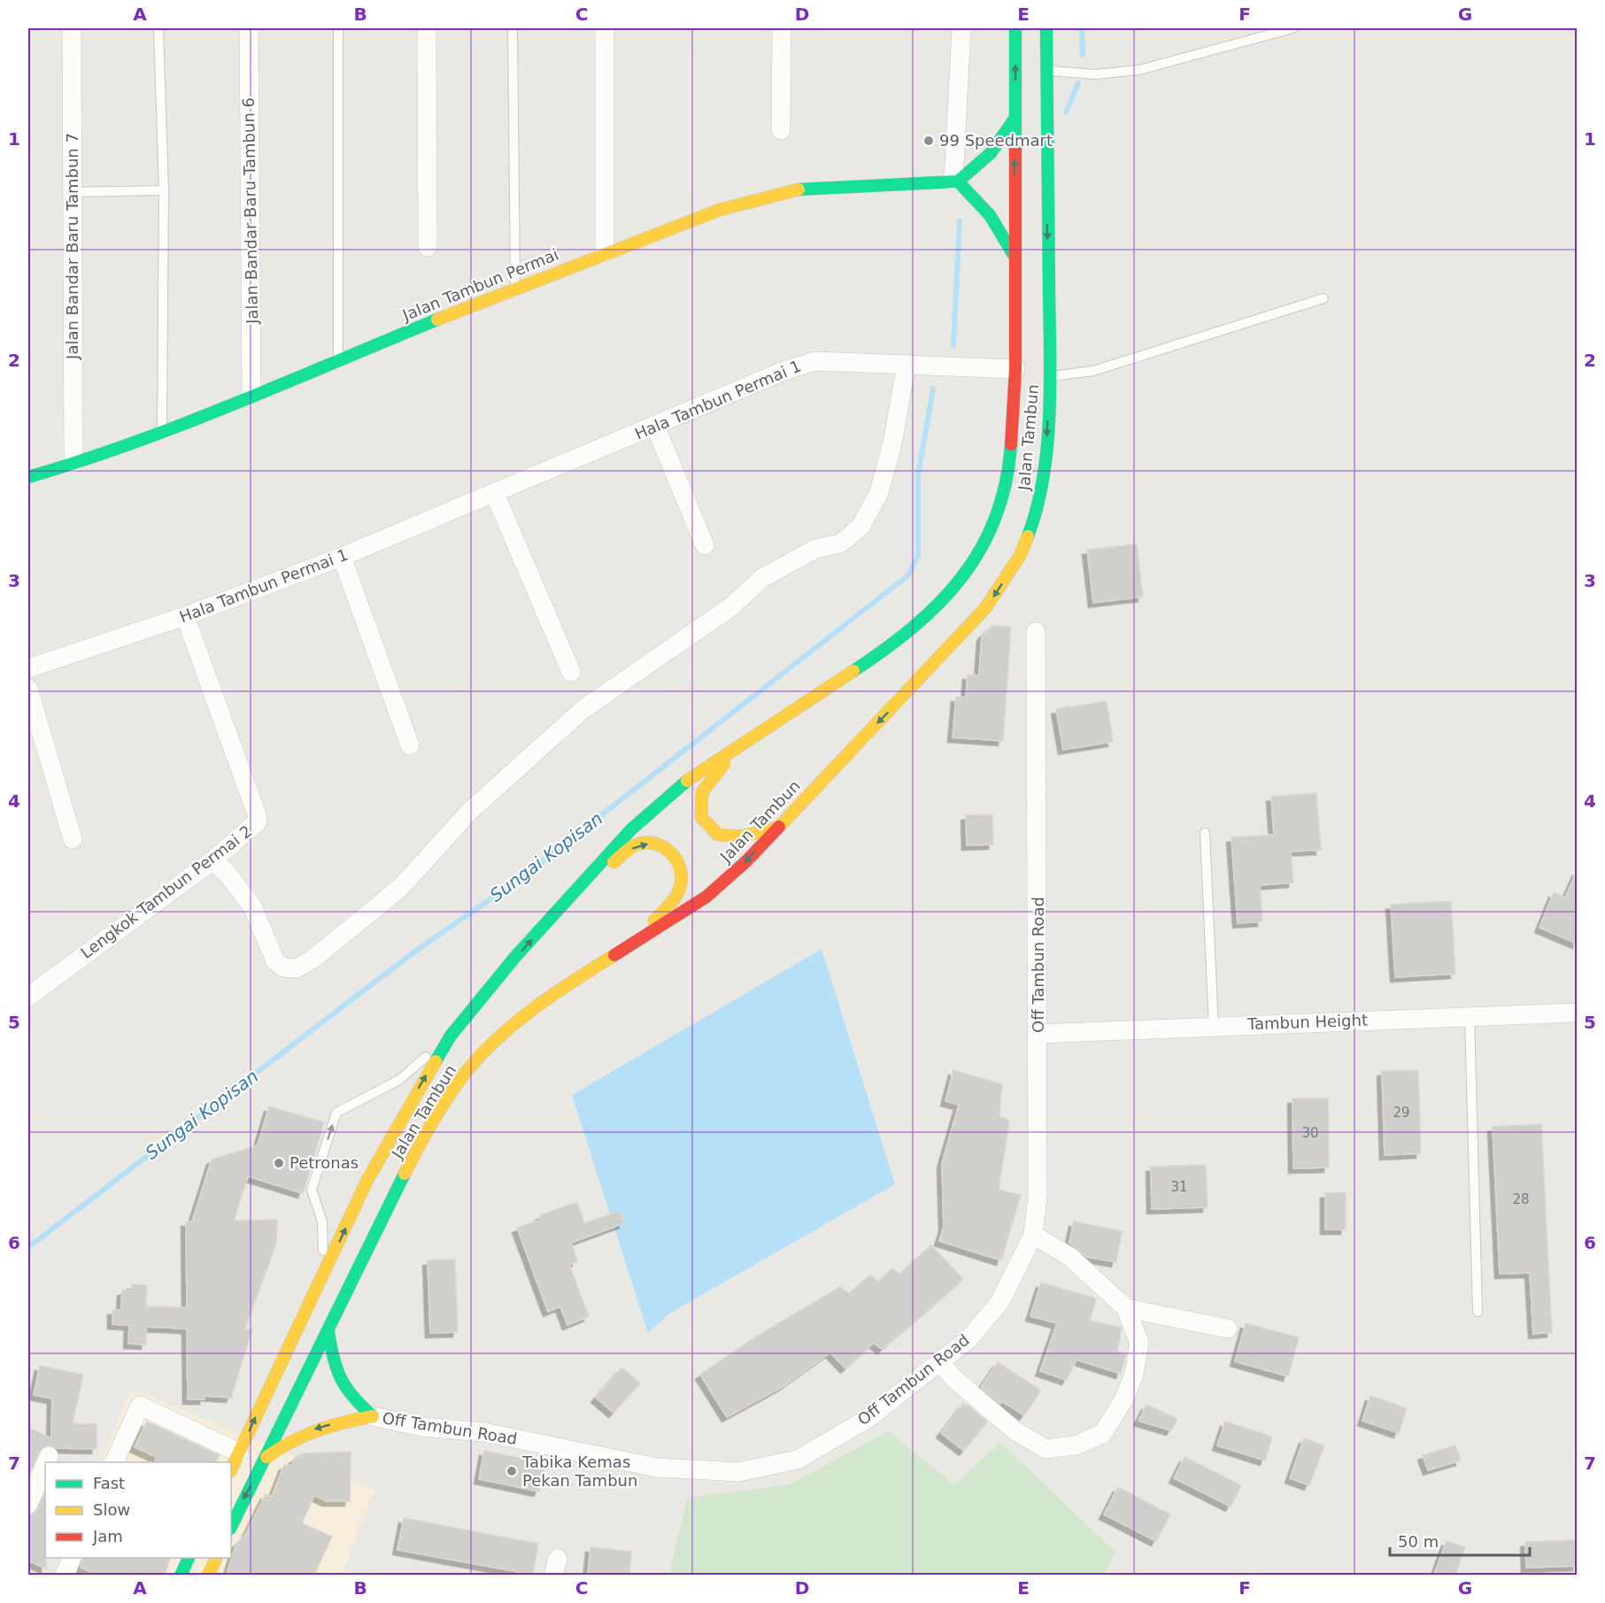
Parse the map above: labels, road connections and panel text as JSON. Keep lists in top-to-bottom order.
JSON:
{
  "streets": {
    "main road": ["Jalan Tambun Permai", "Jalan Tambun"],
    "street": [
      "Jalan Bandar Baru Tambun 6",
      "Jalan Bandar Baru Tambun 7",
      "Hala Tambun Permai 1",
      "Lengkok Tambun Permai 2",
      "Off Tambun Road",
      "Tambun Height"
    ]
  },
  "crossings": [
    ["Jalan Bandar Baru Tambun 6", "Jalan Tambun Permai"],
    ["Jalan Bandar Baru Tambun 7", "Jalan Tambun Permai"],
    ["Hala Tambun Permai 1", "Jalan Tambun"],
    ["Hala Tambun Permai 1", "Lengkok Tambun Permai 2"],
    ["Off Tambun Road", "Tambun Height"]
  ],
  "water": ["Sungai Kopisan"],
  "places": ["99 Speedmart", "Petronas", "Tabika Kemas Pekan Tambun"],
  "house_numbers": [
    "29",
    "30",
    "31",
    "28"
  ],
  "legend": ["Fast", "Slow", "Jam"],
  "scale_bar": "50 m",
  "grid": {
    "columns": [
      "A",
      "B",
      "C",
      "D",
      "E",
      "F",
      "G"
    ],
    "rows": [
      "1",
      "2",
      "3",
      "4",
      "5",
      "6",
      "7"
    ]
  }
}
